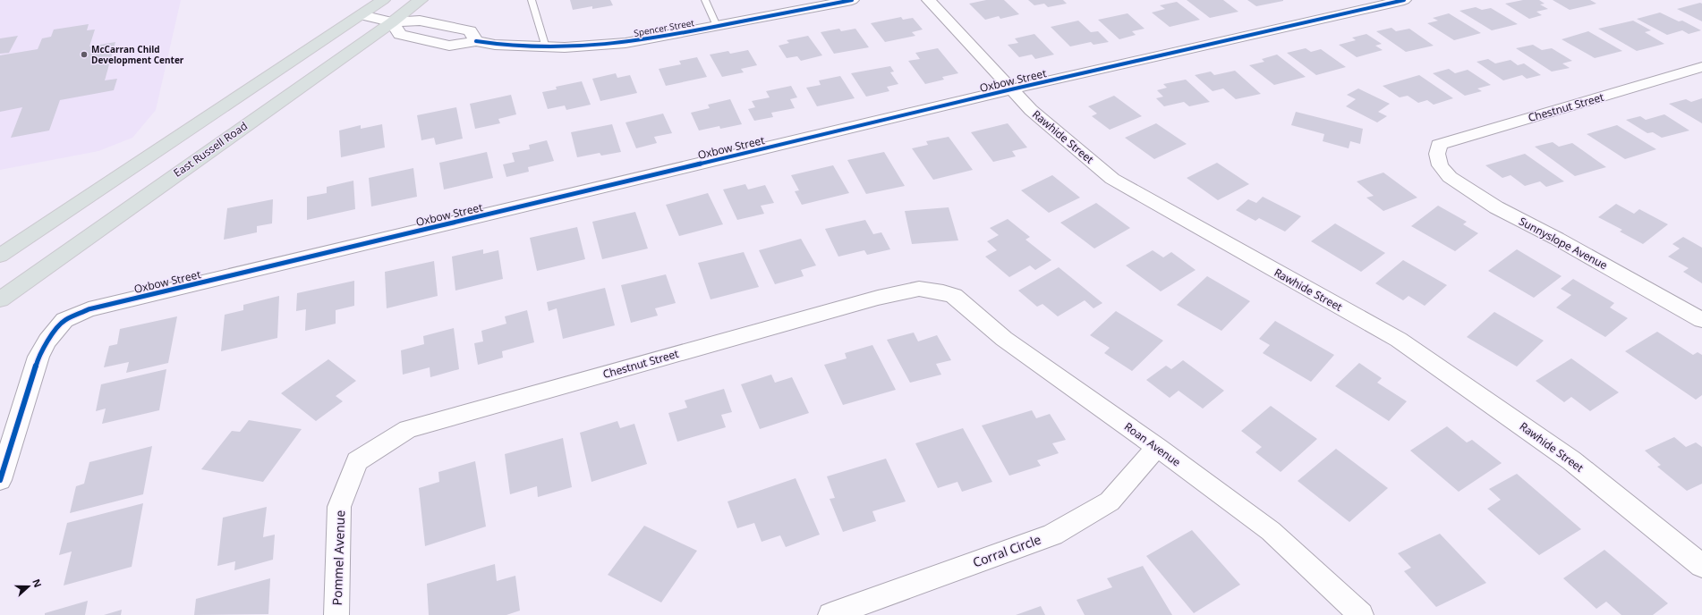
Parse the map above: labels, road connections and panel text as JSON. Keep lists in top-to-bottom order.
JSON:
{
  "streets": {
    "main road": ["East Russell Road"],
    "street": [
      "Spencer Street",
      "Oxbow Street",
      "Chestnut Street",
      "Rawhide Street",
      "Sunnyslope Avenue",
      "Roan Avenue",
      "Corral Circle",
      "Pommel Avenue"
    ]
  },
  "crossings": [
    ["Spencer Street", "East Russell Road"],
    ["Oxbow Street", "Rawhide Street"],
    ["Chestnut Street", "Sunnyslope Avenue"],
    ["Chestnut Street", "Roan Avenue"],
    ["Chestnut Street", "Pommel Avenue"],
    ["Roan Avenue", "Corral Circle"]
  ],
  "places": ["McCarran Child Development Center"],
  "north": "right"
}
